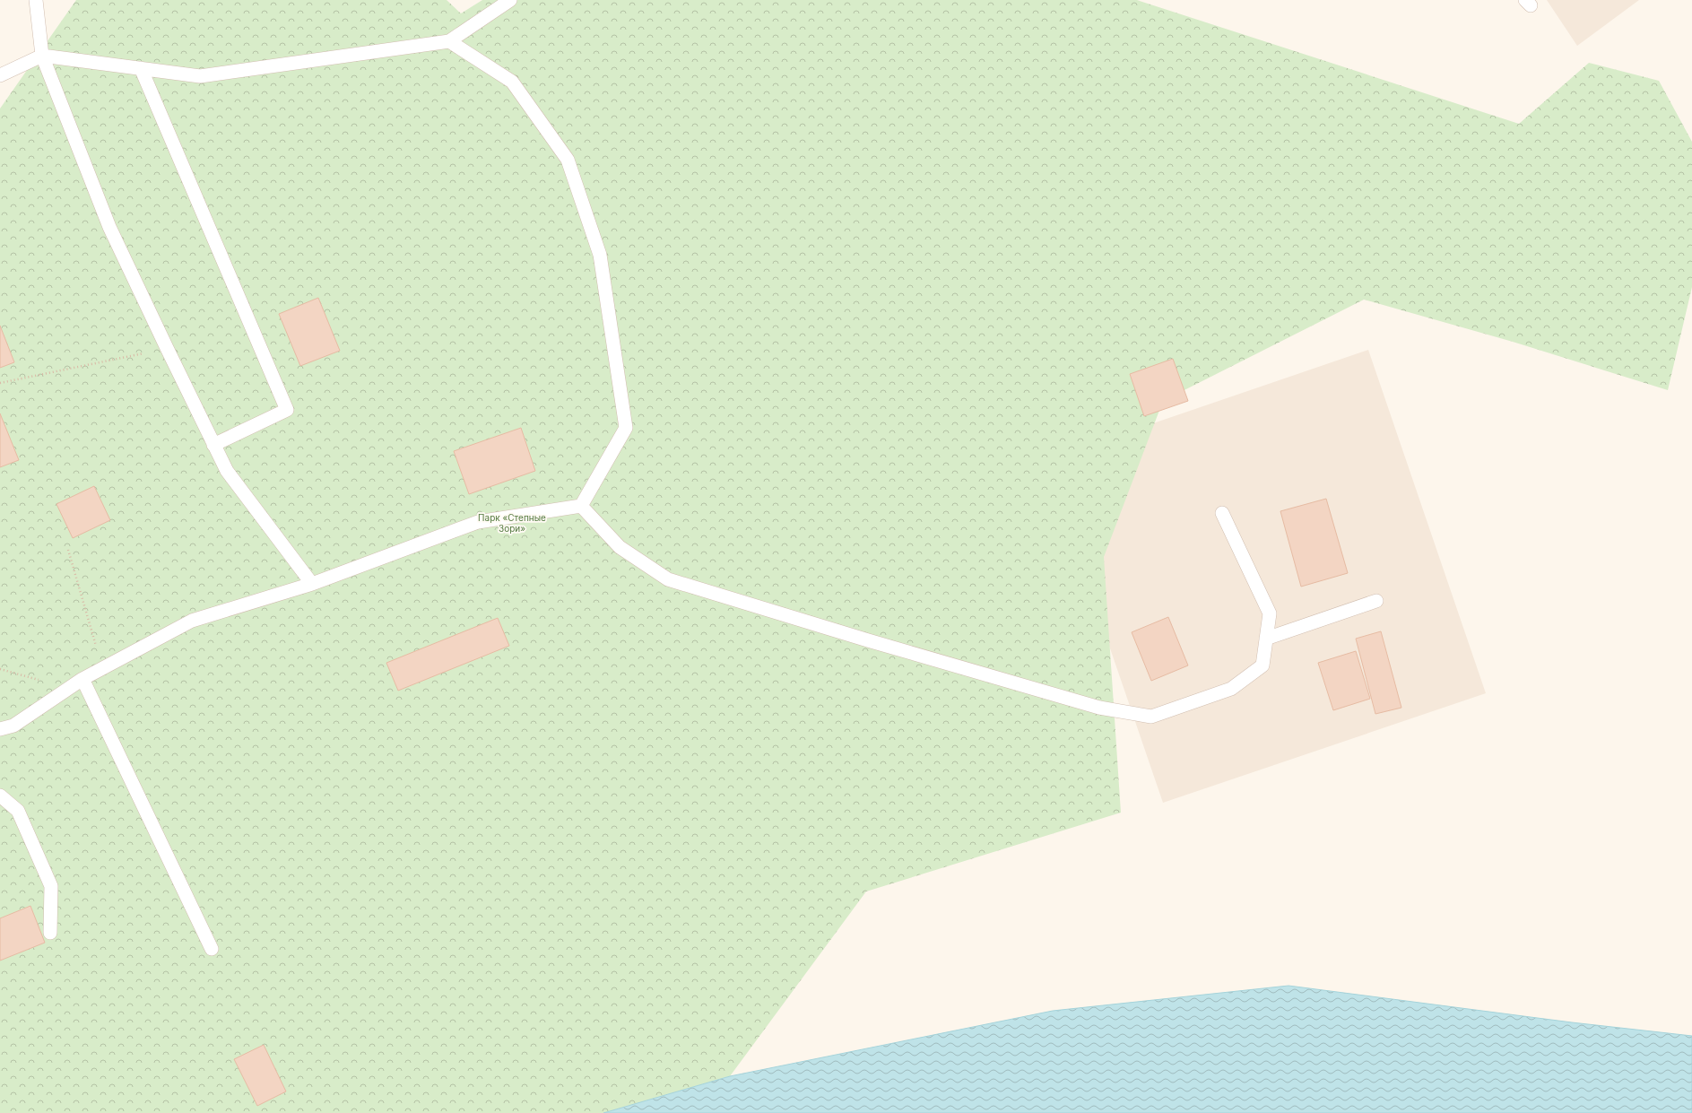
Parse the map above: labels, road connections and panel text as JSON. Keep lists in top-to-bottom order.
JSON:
{
  "parks": ["Парк «Степные Зори»"]
}
